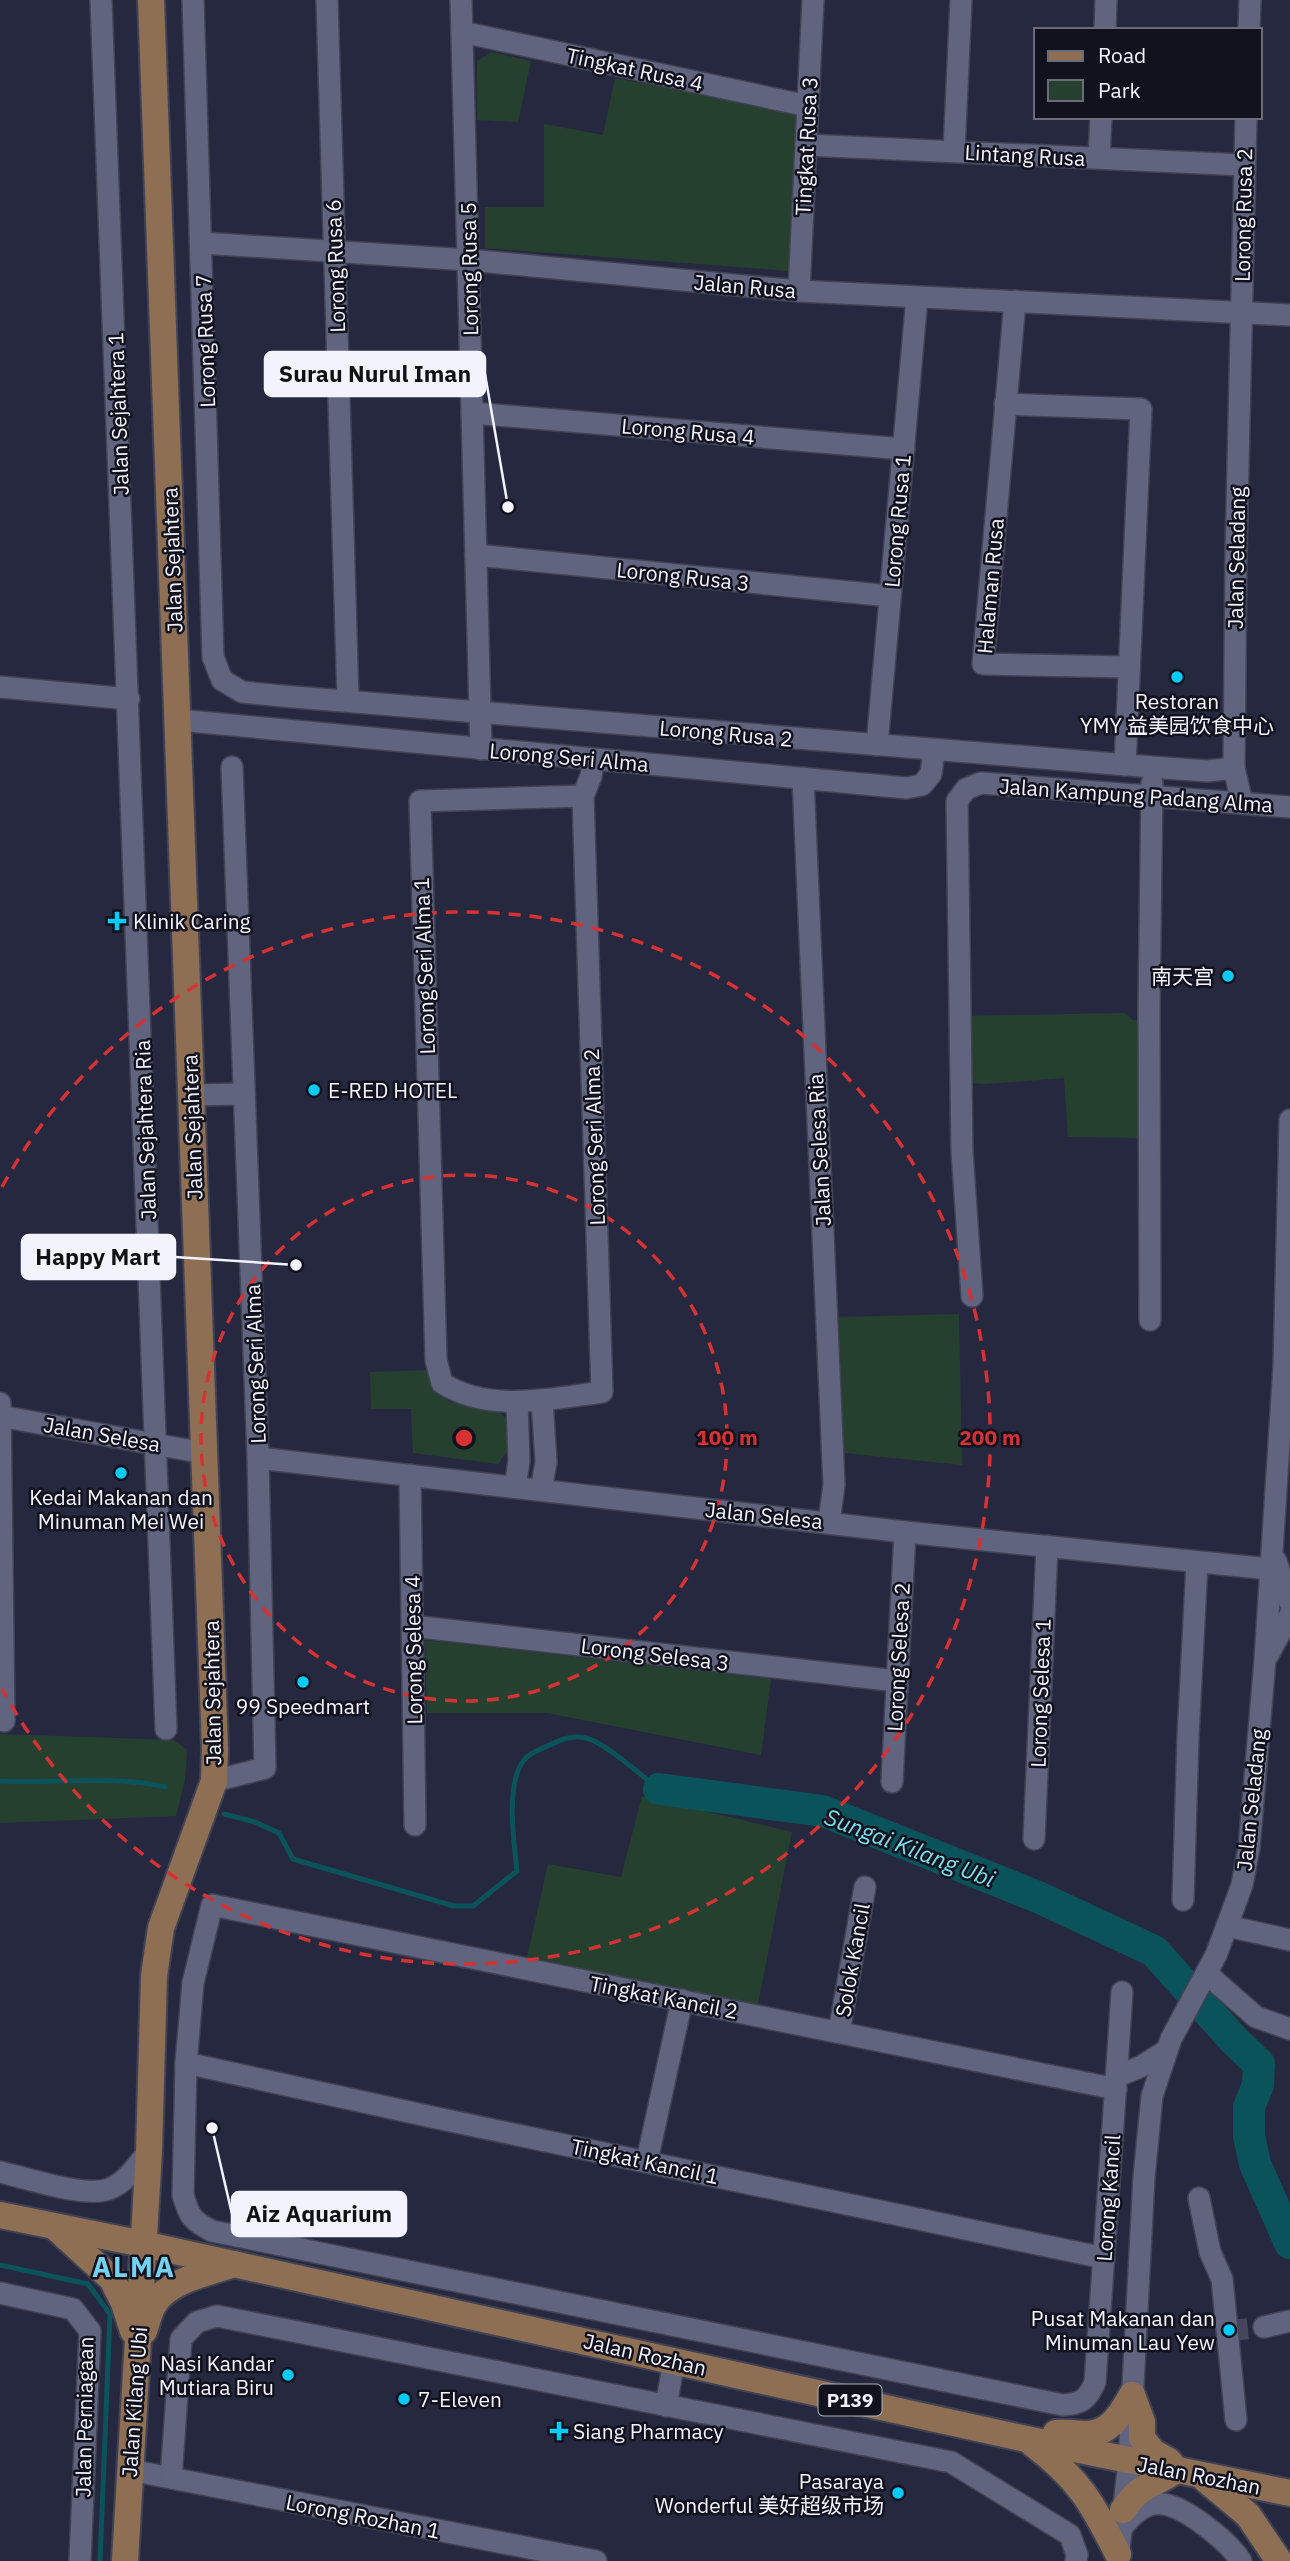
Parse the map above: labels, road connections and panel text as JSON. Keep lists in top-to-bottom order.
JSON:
{
  "streets": {
    "main road": [
      "Jalan Sejahtera",
      "Jalan Rozhan",
      "P139",
      "Jalan Kilang Ubi"
    ],
    "street": [
      "Tingkat Rusa 4",
      "Tingkat Rusa 3",
      "Lintang Rusa",
      "Lorong Rusa 2",
      "Lorong Rusa 6",
      "Lorong Rusa 5",
      "Jalan Rusa",
      "Lorong Rusa 7",
      "Jalan Sejahtera 1",
      "Lorong Rusa 4",
      "Lorong Rusa 1",
      "Jalan Seladang",
      "Lorong Rusa 3",
      "Halaman Rusa",
      "Lorong Seri Alma",
      "Jalan Kampung Padang Alma",
      "Lorong Seri Alma 1",
      "Jalan Sejahtera Ria",
      "Lorong Seri Alma 2",
      "Jalan Selesa Ria",
      "Jalan Selesa",
      "Lorong Selesa 4",
      "Lorong Selesa 3",
      "Lorong Selesa 2",
      "Lorong Selesa 1",
      "Solok Kancil",
      "Tingkat Kancil 2",
      "Tingkat Kancil 1",
      "Lorong Kancil",
      "Jalan Perniagaan",
      "Lorong Rozhan 1"
    ]
  },
  "crossings": [
    ["Tingkat Rusa 4", "Tingkat Rusa 3"],
    ["Tingkat Rusa 4", "Lorong Rusa 5"],
    ["Tingkat Rusa 3", "Lintang Rusa"],
    ["Tingkat Rusa 3", "Jalan Rusa"],
    ["Lintang Rusa", "Lorong Rusa 2"],
    ["Lorong Rusa 2", "Lorong Rusa 6"],
    ["Lorong Rusa 2", "Lorong Rusa 5"],
    ["Lorong Rusa 2", "Jalan Rusa"],
    ["Lorong Rusa 2", "Lorong Rusa 7"],
    ["Lorong Rusa 2", "Lorong Rusa 1"],
    ["Lorong Rusa 2", "Jalan Seladang"],
    ["Lorong Rusa 2", "Lorong Seri Alma"],
    ["Lorong Rusa 6", "Jalan Rusa"],
    ["Lorong Rusa 5", "Jalan Rusa"],
    ["Lorong Rusa 5", "Lorong Rusa 4"],
    ["Lorong Rusa 5", "Lorong Rusa 3"],
    ["Lorong Rusa 5", "Lorong Seri Alma"],
    ["Jalan Rusa", "Lorong Rusa 7"],
    ["Jalan Rusa", "Lorong Rusa 1"],
    ["Jalan Rusa", "Jalan Seladang"],
    ["Jalan Rusa", "Halaman Rusa"],
    ["Jalan Sejahtera 1", "Jalan Sejahtera Ria"],
    ["Lorong Rusa 4", "Lorong Rusa 1"],
    ["Lorong Rusa 1", "Lorong Rusa 3"],
    ["Jalan Seladang", "Jalan Kampung Padang Alma"],
    ["Jalan Seladang", "Jalan Selesa"],
    ["Jalan Seladang", "Jalan Rozhan"],
    ["Jalan Sejahtera", "Lorong Seri Alma"],
    ["Jalan Sejahtera", "Jalan Selesa"],
    ["Jalan Sejahtera", "Jalan Rozhan"],
    ["Jalan Sejahtera", "Jalan Kilang Ubi"],
    ["Lorong Seri Alma", "Jalan Selesa Ria"],
    ["Lorong Seri Alma", "Jalan Selesa"],
    ["Lorong Seri Alma 1", "Lorong Seri Alma 2"],
    ["Jalan Sejahtera Ria", "Jalan Selesa"],
    ["Jalan Selesa Ria", "Jalan Selesa"],
    ["Jalan Selesa", "Lorong Selesa 4"],
    ["Jalan Selesa", "Lorong Selesa 2"],
    ["Jalan Selesa", "Lorong Selesa 1"],
    ["Lorong Selesa 4", "Lorong Selesa 3"],
    ["Lorong Selesa 3", "Lorong Selesa 2"],
    ["Solok Kancil", "Tingkat Kancil 2"],
    ["Tingkat Kancil 2", "Tingkat Kancil 1"],
    ["Tingkat Kancil 2", "Lorong Kancil"],
    ["Tingkat Kancil 2", "Jalan Rozhan"],
    ["Tingkat Kancil 1", "Lorong Kancil"],
    ["Tingkat Kancil 1", "Jalan Rozhan"],
    ["Lorong Kancil", "Jalan Rozhan"],
    ["Jalan Rozhan", "Jalan Kilang Ubi"],
    ["Jalan Kilang Ubi", "Lorong Rozhan 1"]
  ],
  "districts": ["ALMA"],
  "water": ["Sungai Kilang Ubi"],
  "places": {
    "other": [
      "Surau Nurul Iman",
      "Restoran YMY 益美园饮食中心",
      "南天宫",
      "E-RED HOTEL",
      "Happy Mart",
      "Kedai Makanan dan Minuman Mei Wei",
      "99 Speedmart",
      "Aiz Aquarium",
      "Pusat Makanan dan Minuman Lau Yew",
      "Nasi Kandar Mutiara Biru",
      "7-Eleven",
      "Pasaraya Wonderful 美好超级市场"
    ],
    "health": ["Klinik Caring", "Siang Pharmacy"]
  },
  "legend": ["Road", "Park"],
  "rings": ["100 m", "200 m"]
}
